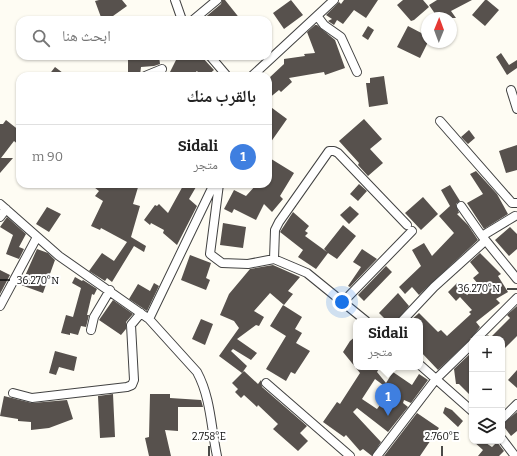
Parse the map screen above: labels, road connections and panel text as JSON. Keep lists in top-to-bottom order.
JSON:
{
  "north": "top",
  "page": {
    "search": "ابحث هنا",
    "heading": "بالقرب منك",
    "list": [
      {
        "mark": "1",
        "name": "Sidali",
        "note": "متجر",
        "value": "90 m"
      }
    ],
    "popup": ["Sidali", "متجر"],
    "map_buttons": ["+", "−"],
    "pins": "1"
  },
  "coordinates": ["36.270°N", "2.758°E", "2.760°E"]
}
